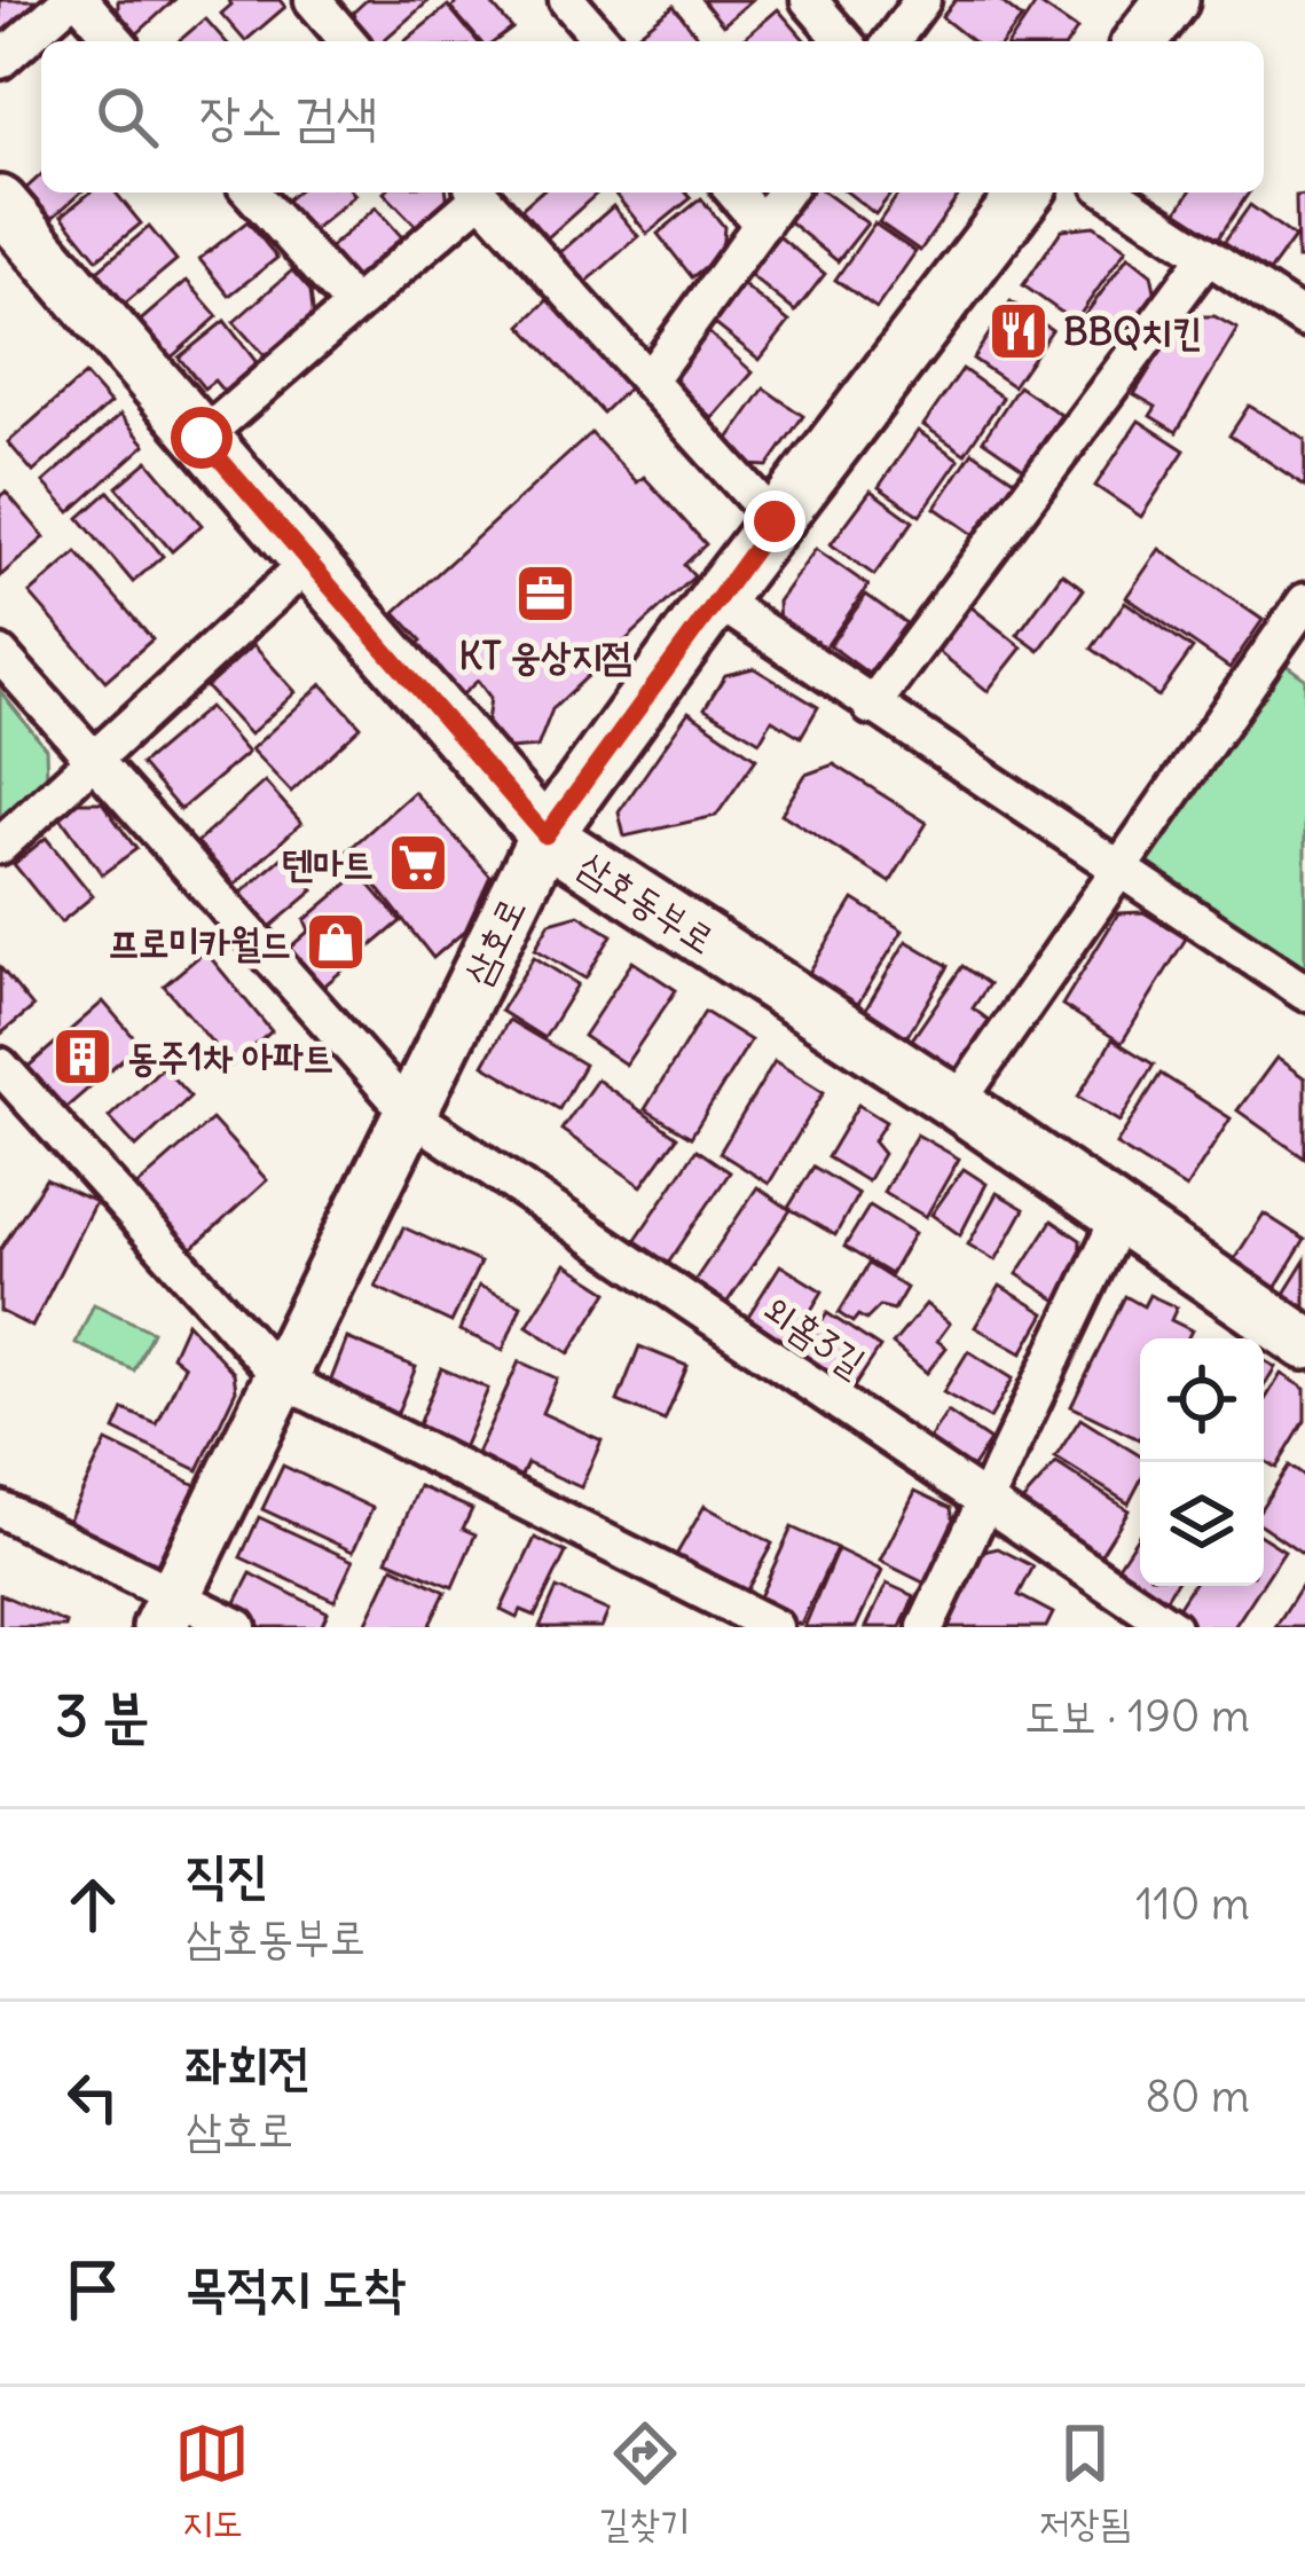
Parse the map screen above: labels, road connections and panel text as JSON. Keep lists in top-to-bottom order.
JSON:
{
  "streets": {
    "street": ["삼호동부로", "삼호로", "외홈3길"]
  },
  "crossings": [
    ["삼호동부로", "삼호로"],
    ["삼호로", "외홈3길"]
  ],
  "places": {
    "restaurant": ["BBQ치킨"],
    "office": ["KT 웅상지점"],
    "supermarket": ["텐마트"],
    "shop": ["프로미카월드"],
    "building": ["동주1차 아파트"]
  },
  "page": {
    "search": "장소 검색",
    "heading": ["3 분", "도보 · 190 m"],
    "list": [
      ["직진", "삼호동부로", "110 m"],
      ["좌회전", "삼호로", "80 m"],
      "목적지 도착"
    ],
    "nav": ["지도", "길찾기", "저장됨"]
  }
}
